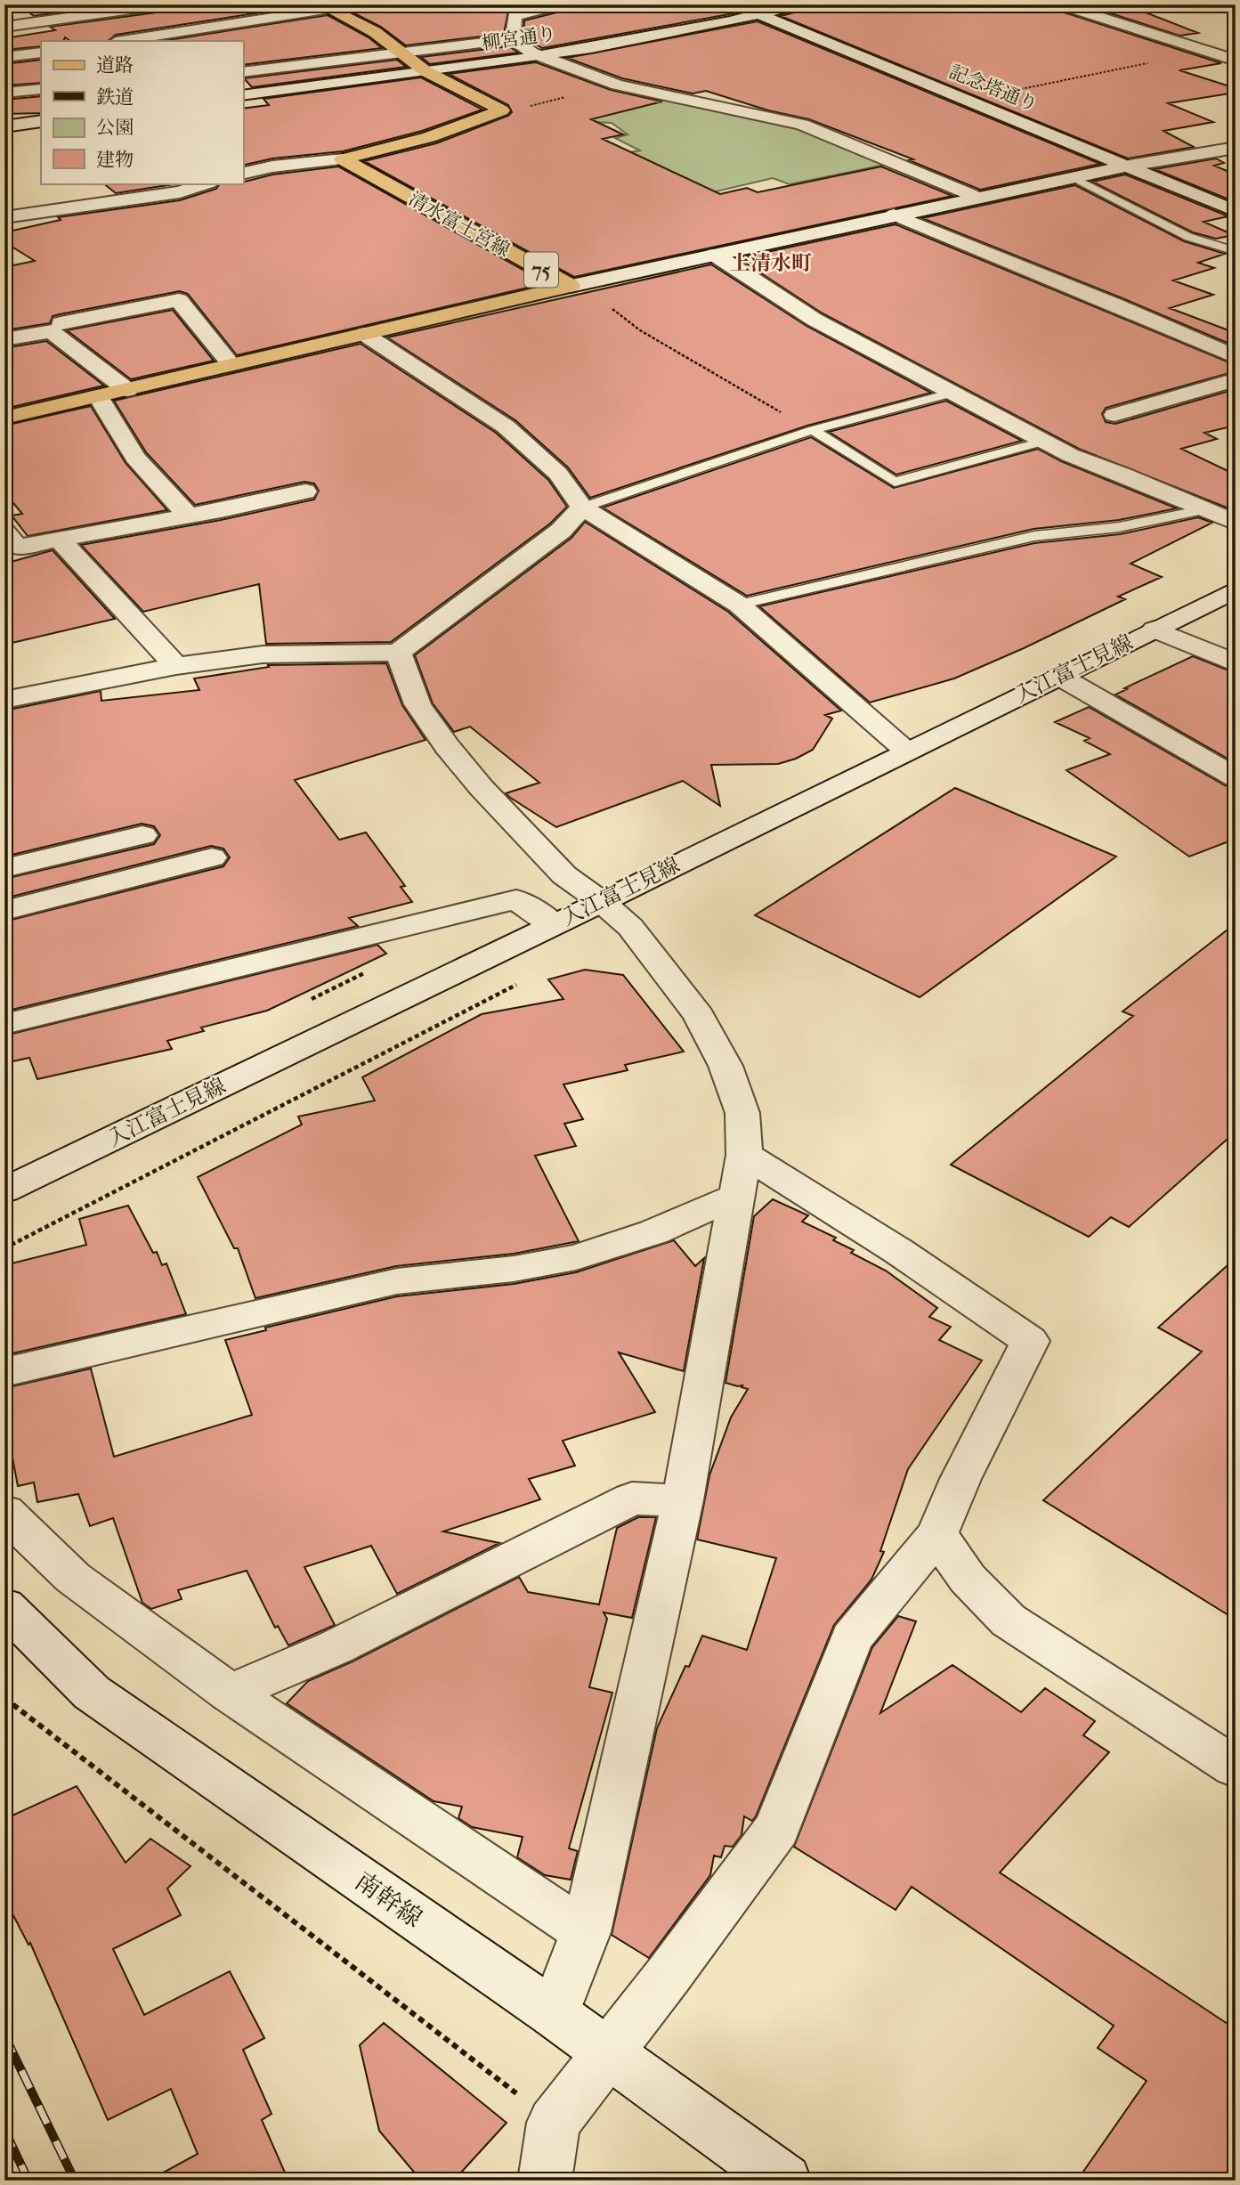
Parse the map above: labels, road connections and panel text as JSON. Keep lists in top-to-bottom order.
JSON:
{
  "streets": {
    "main road": ["清水富士宮線", "75"],
    "street": [
      "柳宮通り",
      "記念塔通り",
      "入江富士見線",
      "南幹線"
    ]
  },
  "crossings": [
    ["柳宮通り", "記念塔通り"],
    ["清水富士宮線", "75"]
  ],
  "districts": ["上清水町"],
  "legend": [
    "道路",
    "鉄道",
    "公園",
    "建物"
  ]
}
